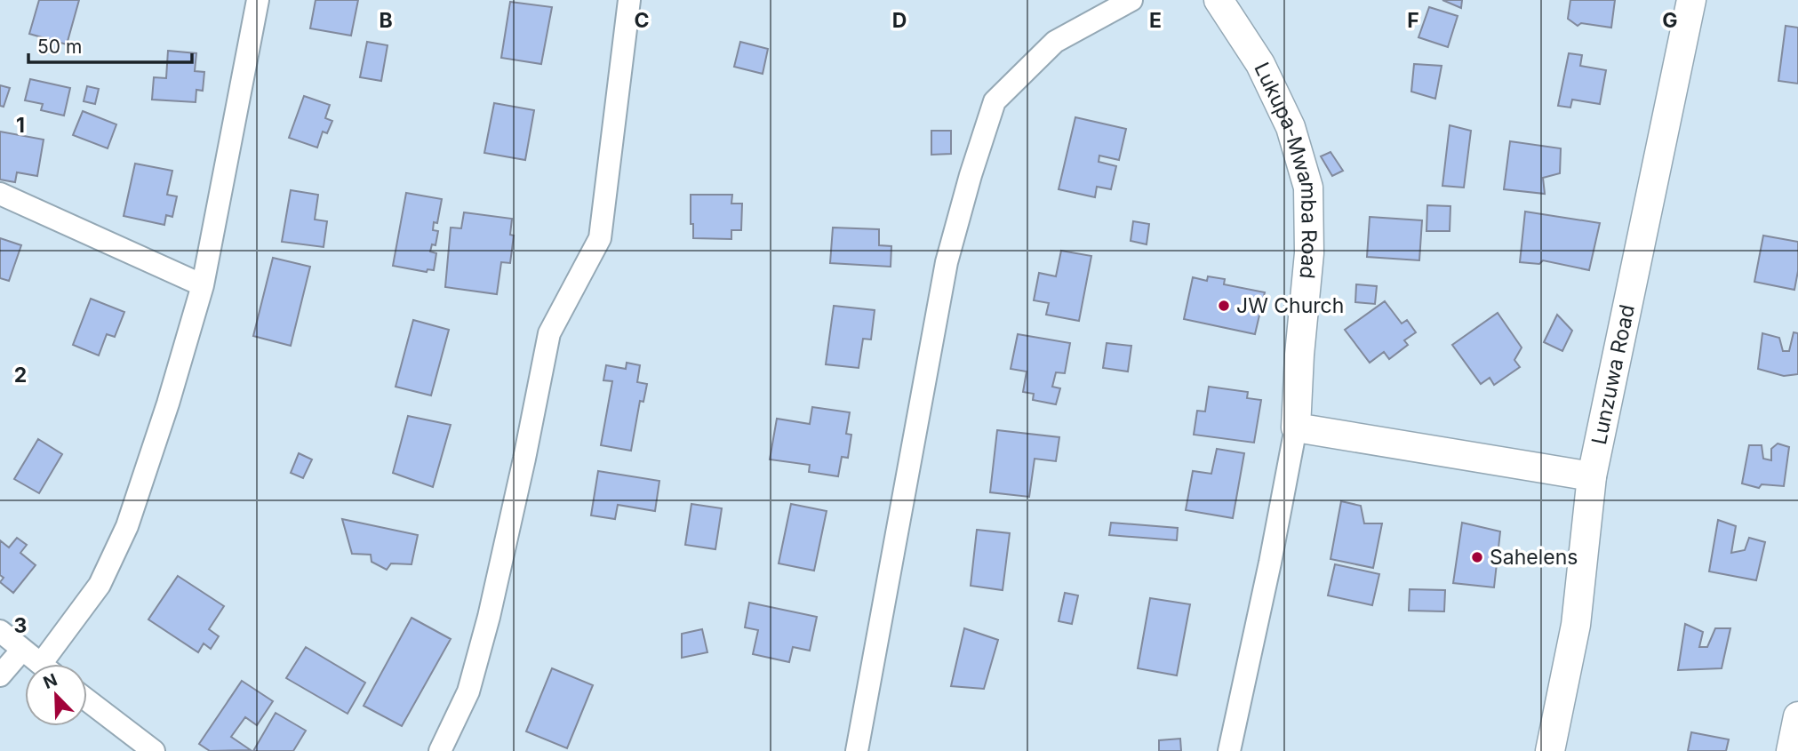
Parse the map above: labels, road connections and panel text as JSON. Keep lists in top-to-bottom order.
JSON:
{
  "streets": {
    "street": ["Lukupa-Mwamba Road", "Lunzuwa Road"]
  },
  "places": ["JW Church", "Sahelens"],
  "scale_bar": "50 m",
  "north": "top left",
  "grid": {
    "columns": [
      "B",
      "C",
      "D",
      "E",
      "F",
      "G"
    ],
    "rows": ["1", "2", "3"]
  }
}
